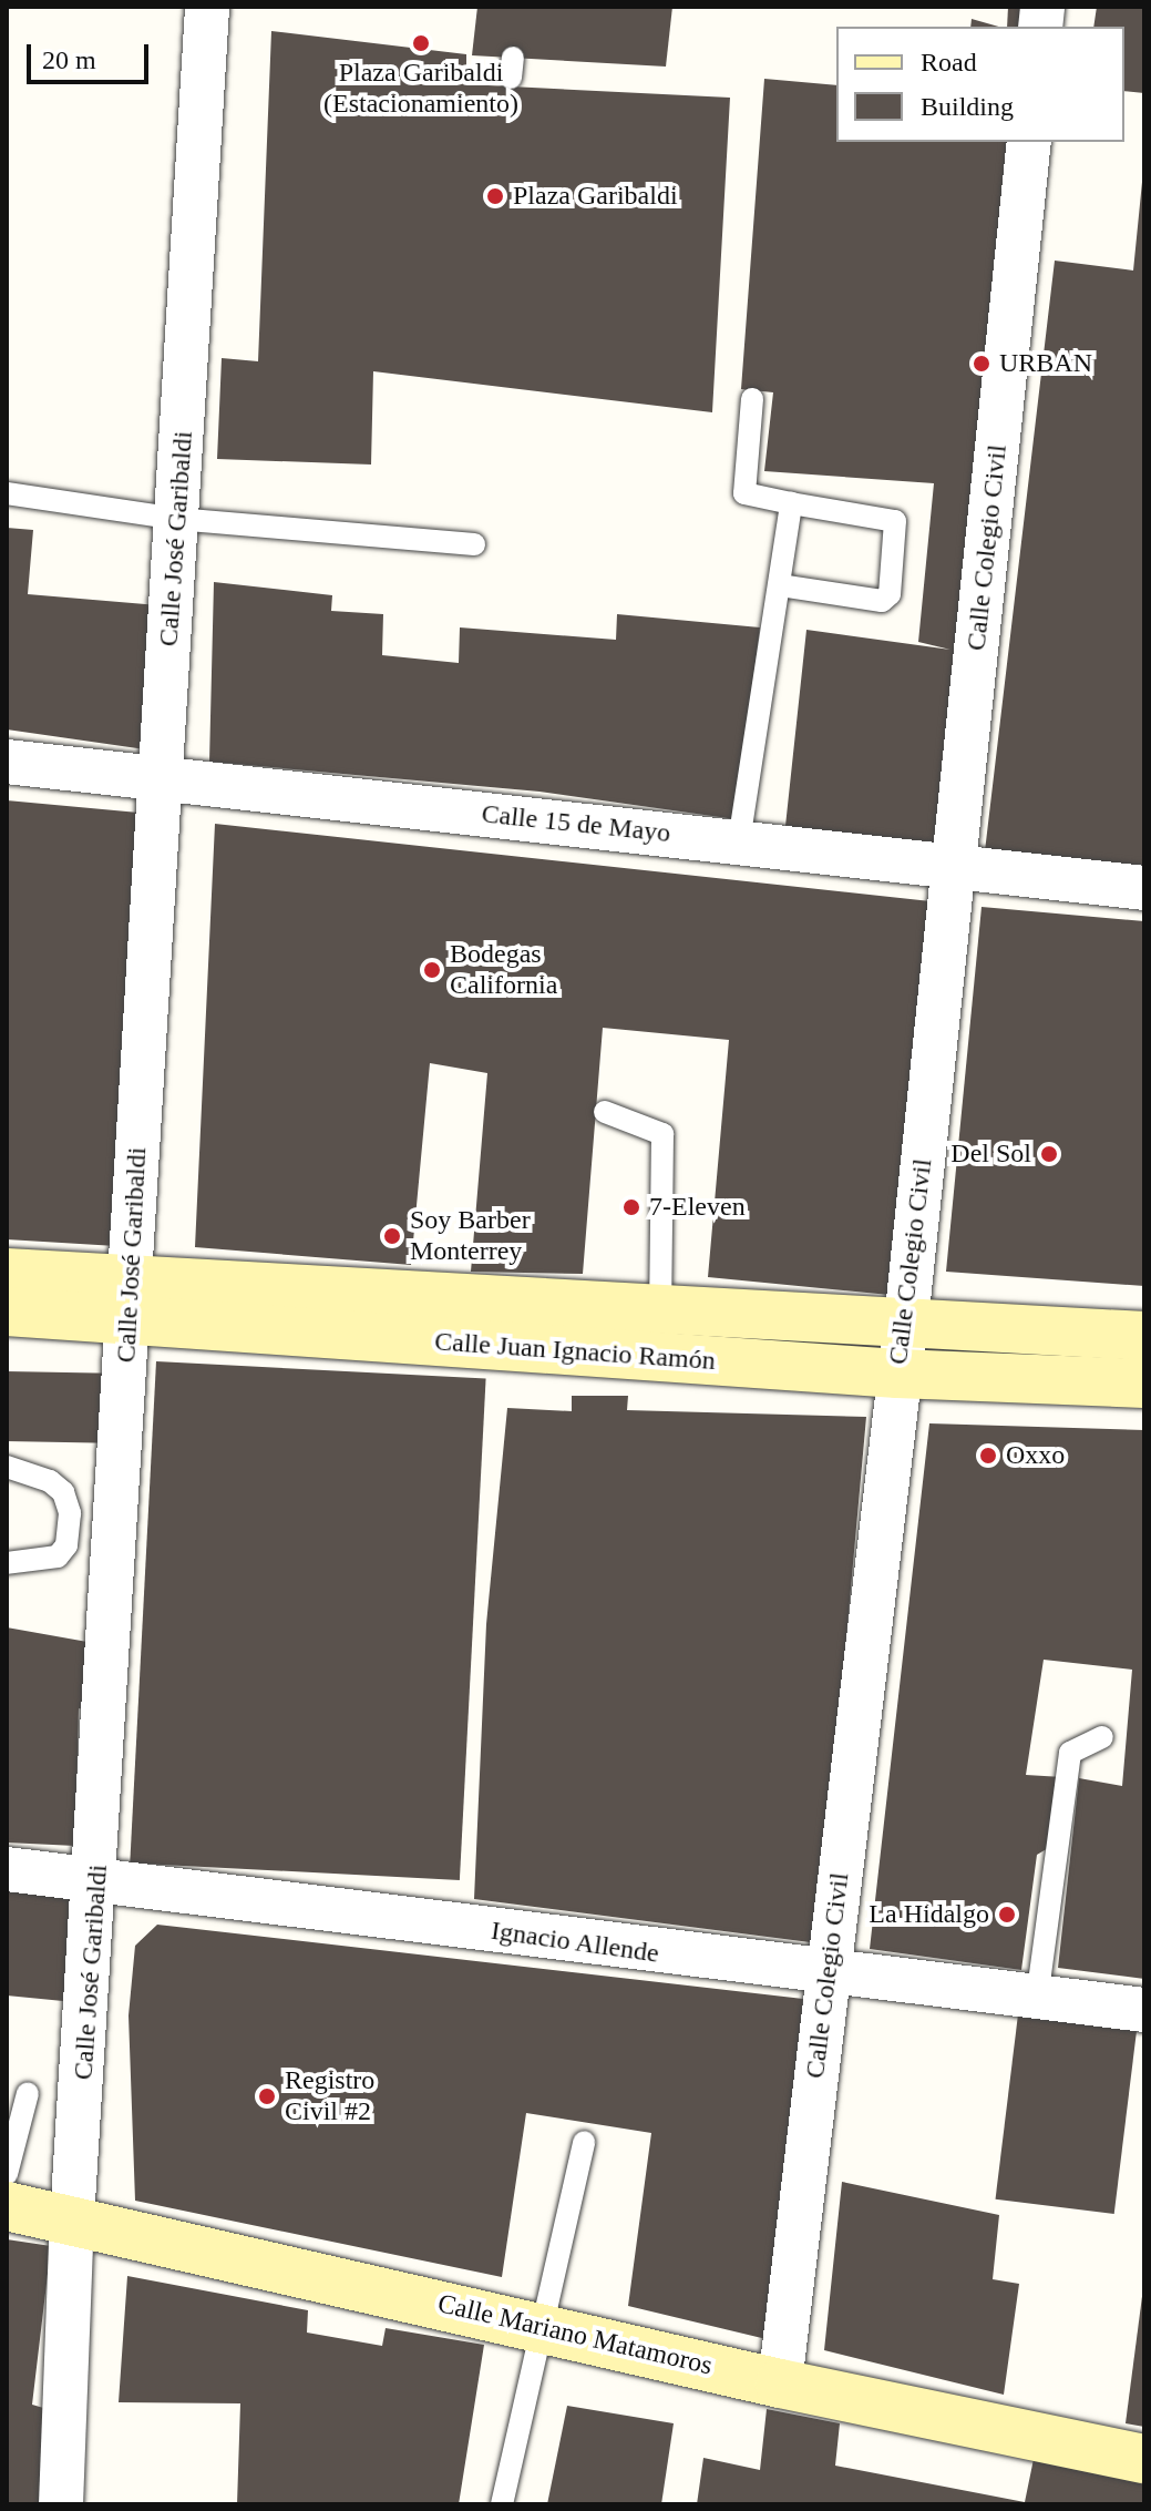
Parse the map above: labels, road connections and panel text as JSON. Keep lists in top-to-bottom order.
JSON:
{
  "streets": {
    "street": [
      "Calle José Garibaldi",
      "Calle Colegio Civil",
      "Calle 15 de Mayo",
      "Calle Juan Ignacio Ramón",
      "Ignacio Allende",
      "Calle Mariano Matamoros"
    ]
  },
  "crossings": [
    ["Calle José Garibaldi", "Calle 15 de Mayo"],
    ["Calle José Garibaldi", "Calle Juan Ignacio Ramón"],
    ["Calle José Garibaldi", "Ignacio Allende"],
    ["Calle José Garibaldi", "Calle Mariano Matamoros"],
    ["Calle Colegio Civil", "Calle 15 de Mayo"],
    ["Calle Colegio Civil", "Calle Juan Ignacio Ramón"],
    ["Calle Colegio Civil", "Ignacio Allende"],
    ["Calle Colegio Civil", "Calle Mariano Matamoros"]
  ],
  "places": [
    "Plaza Garibaldi (Estacionamiento)",
    "Plaza Garibaldi",
    "URBAN",
    "Bodegas California",
    "Del Sol",
    "7-Eleven",
    "Soy Barber Monterrey",
    "Oxxo",
    "La Hidalgo",
    "Registro Civil #2"
  ],
  "legend": ["Road", "Building"],
  "scale_bar": "20 m"
}
